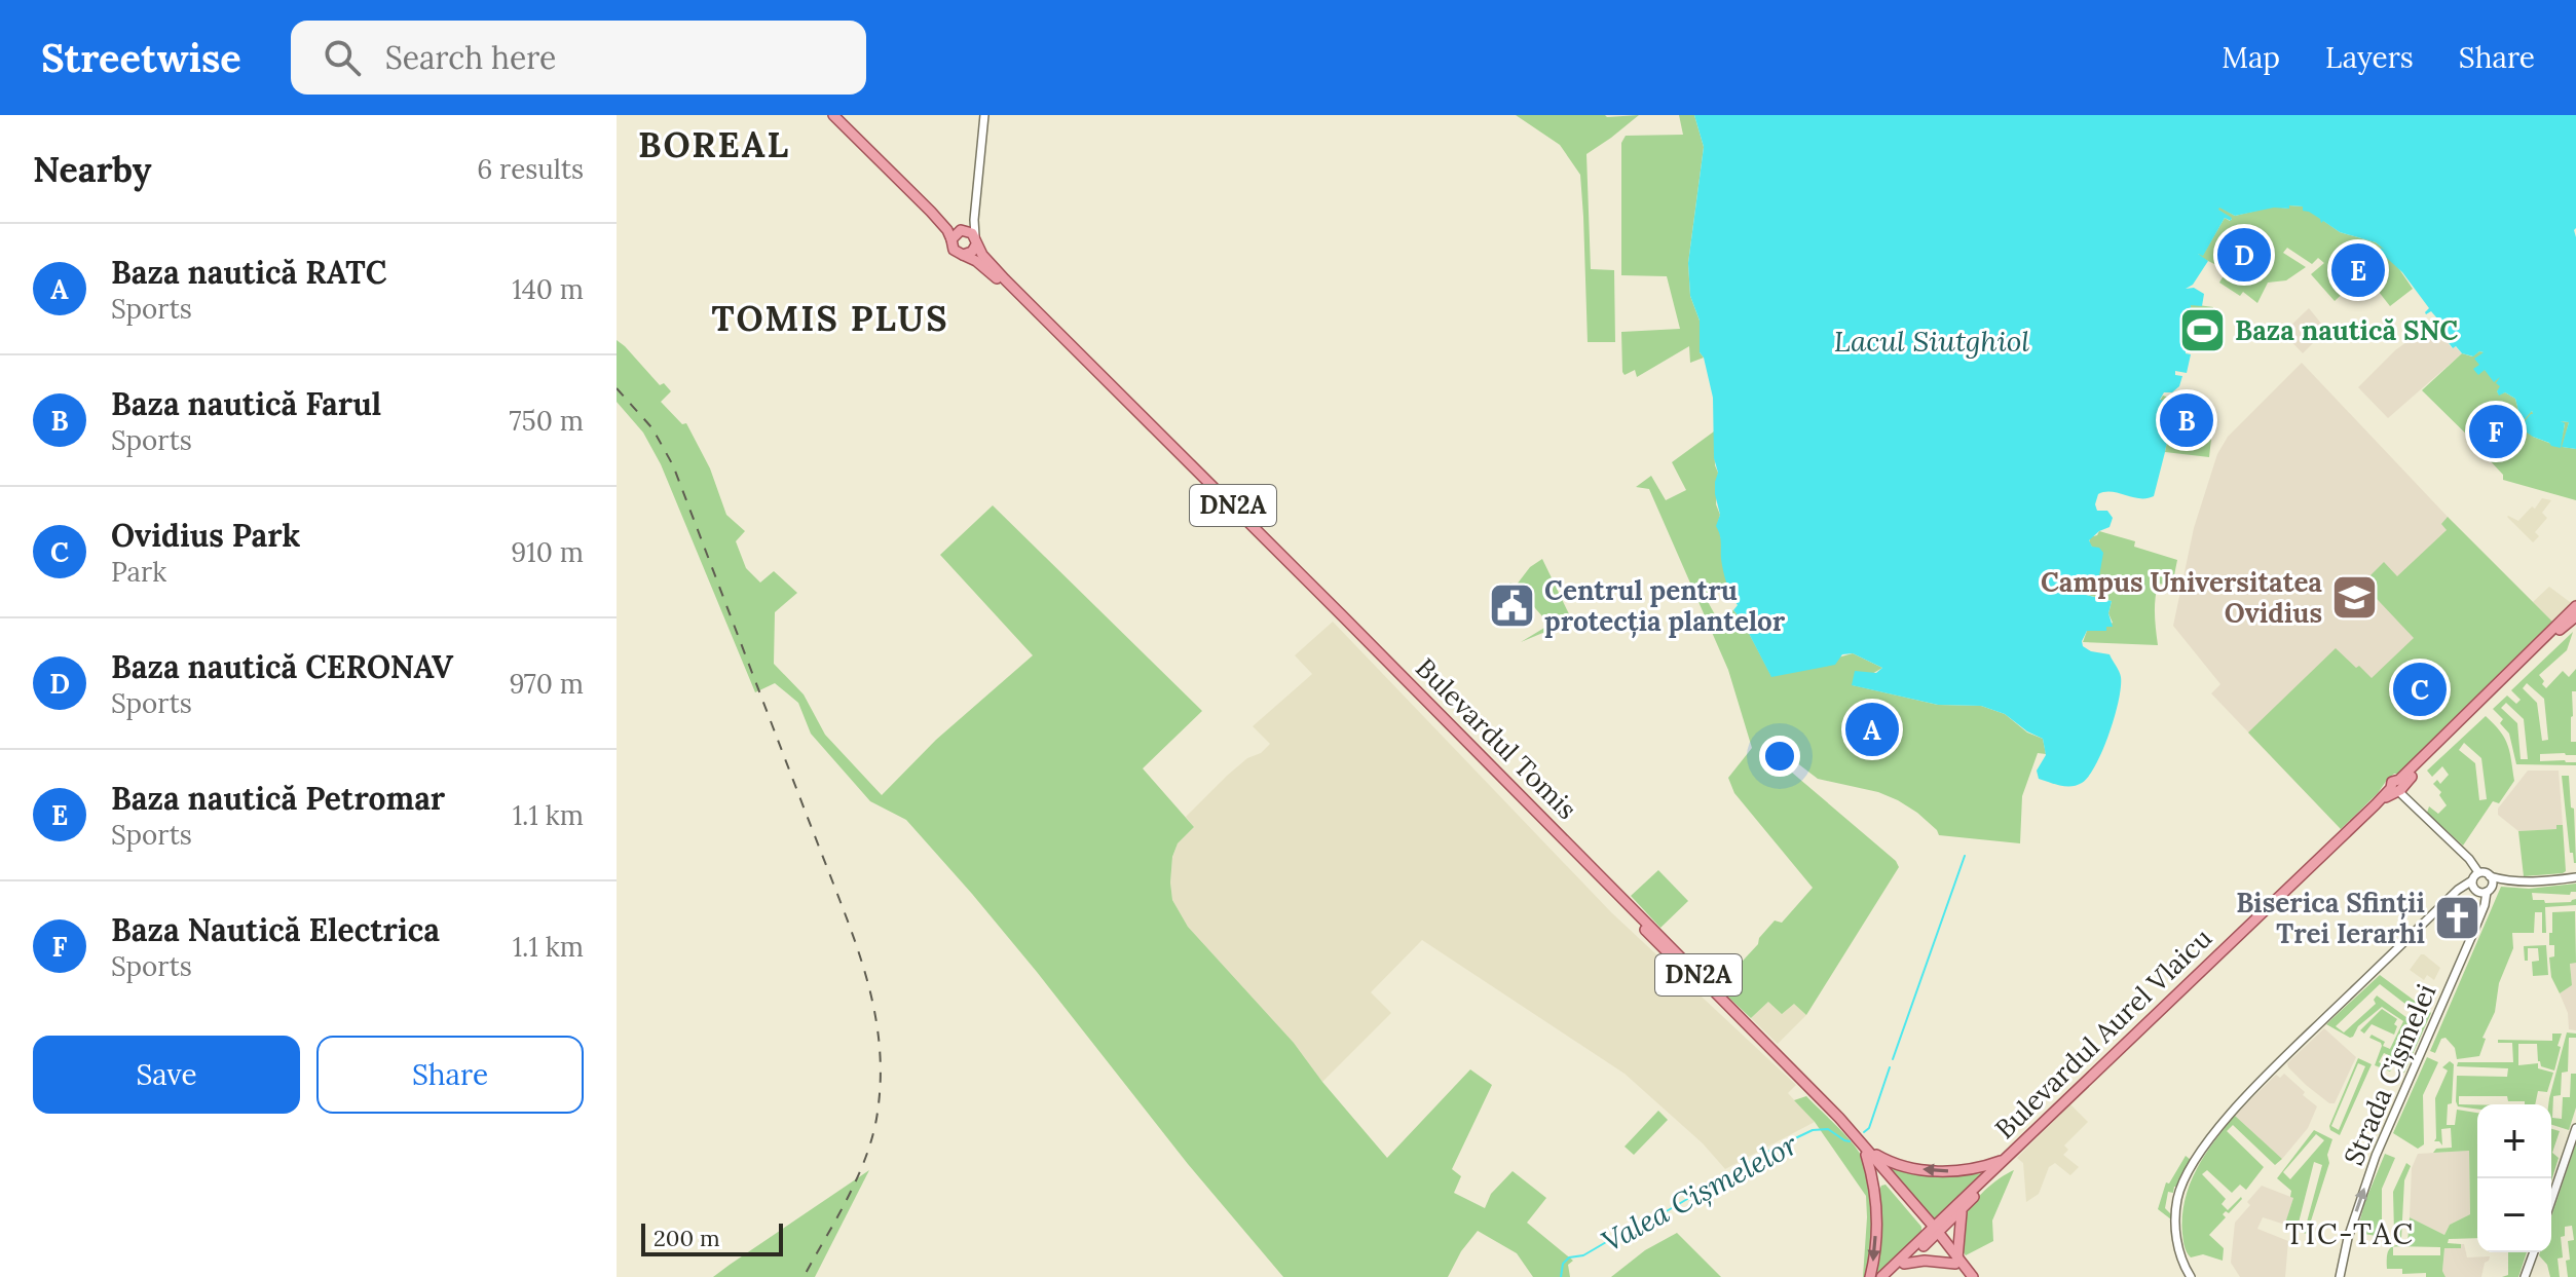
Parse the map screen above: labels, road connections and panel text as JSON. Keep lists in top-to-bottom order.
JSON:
{
  "streets": {
    "main road": ["DN2A", "Bulevardul Tomis", "Bulevardul Aurel Vlaicu"],
    "street": ["Strada Cișmelei"]
  },
  "crossings": [
    ["DN2A", "Bulevardul Tomis"],
    ["Bulevardul Tomis", "Bulevardul Aurel Vlaicu"]
  ],
  "one_way": ["Strada Cișmelei"],
  "districts": ["BOREAL", "TOMIS PLUS", "TIC-TAC"],
  "water": ["Lacul Siutghiol", "Valea Cișmelelor"],
  "places": {
    "sports": ["Baza nautică SNC"],
    "school or university": ["Campus Universitatea Ovidius"],
    "public building": ["Centrul pentru protecția plantelor"],
    "church": ["Biserica Sfinții Trei Ierarhi"]
  },
  "scale_bar": "200 m",
  "page": {
    "header": "Streetwise",
    "search": "Search here",
    "nav": ["Map", "Layers", "Share"],
    "heading": ["Nearby", "6 results"],
    "list": [
      {
        "mark": "A",
        "name": "Baza nautică RATC",
        "note": "Sports",
        "value": "140 m"
      },
      {
        "mark": "B",
        "name": "Baza nautică Farul",
        "note": "Sports",
        "value": "750 m"
      },
      {
        "mark": "C",
        "name": "Ovidius Park",
        "note": "Park",
        "value": "910 m"
      },
      {
        "mark": "D",
        "name": "Baza nautică CERONAV",
        "note": "Sports",
        "value": "970 m"
      },
      {
        "mark": "E",
        "name": "Baza nautică Petromar",
        "note": "Sports",
        "value": "1.1 km"
      },
      {
        "mark": "F",
        "name": "Baza Nautică Electrica",
        "note": "Sports",
        "value": "1.1 km"
      }
    ],
    "pins": [
      "D",
      "E",
      "B",
      "F",
      "C",
      "A"
    ],
    "buttons": ["Save", "Share"],
    "map_buttons": ["+", "−"],
    "scale": "200 m"
  }
}
